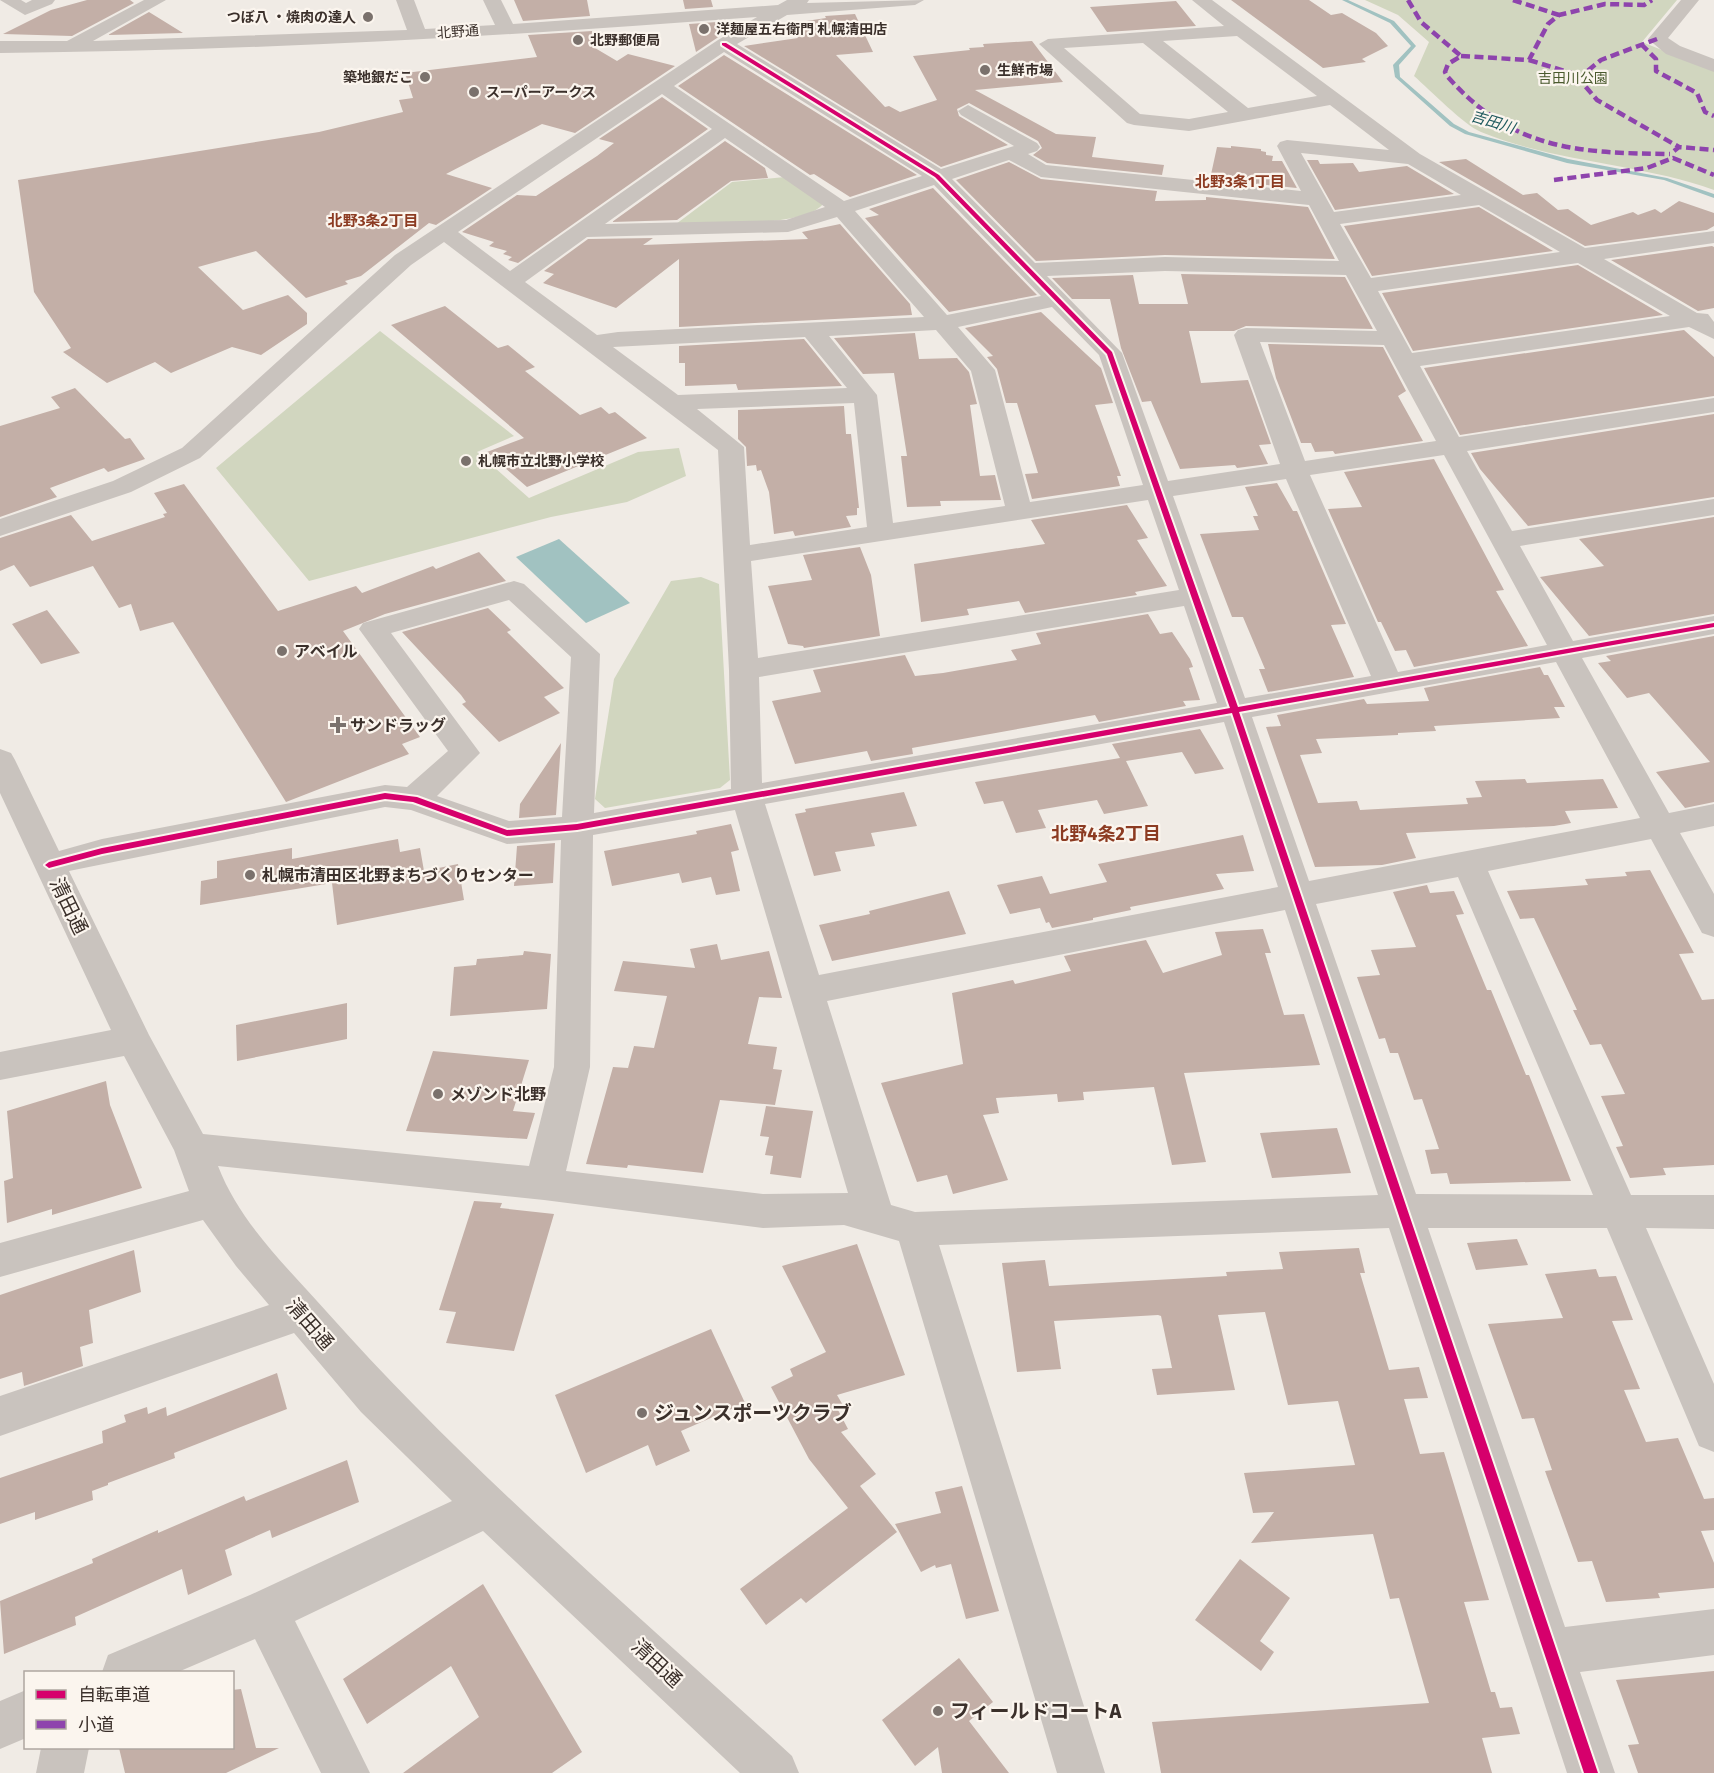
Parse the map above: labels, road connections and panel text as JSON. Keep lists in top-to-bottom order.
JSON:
{
  "streets": {
    "street": ["北野通", "清田通"]
  },
  "districts": ["北野3条1丁目", "北野3条2丁目", "北野4条2丁目"],
  "water": ["吉田川"],
  "parks": ["吉田川公園"],
  "places": {
    "other": [
      "つぼ八 ・焼肉の達人",
      "洋麺屋五右衛門 札幌清田店",
      "北野郵便局",
      "生鮮市場",
      "築地銀だこ",
      "スーパーアークス",
      "札幌市立北野小学校",
      "アベイル",
      "札幌市清田区北野まちづくりセンター",
      "メゾンド北野",
      "ジュンスポーツクラブ",
      "フィールドコートA"
    ],
    "health": ["サンドラッグ"]
  },
  "legend": ["自転車道", "小道"]
}
